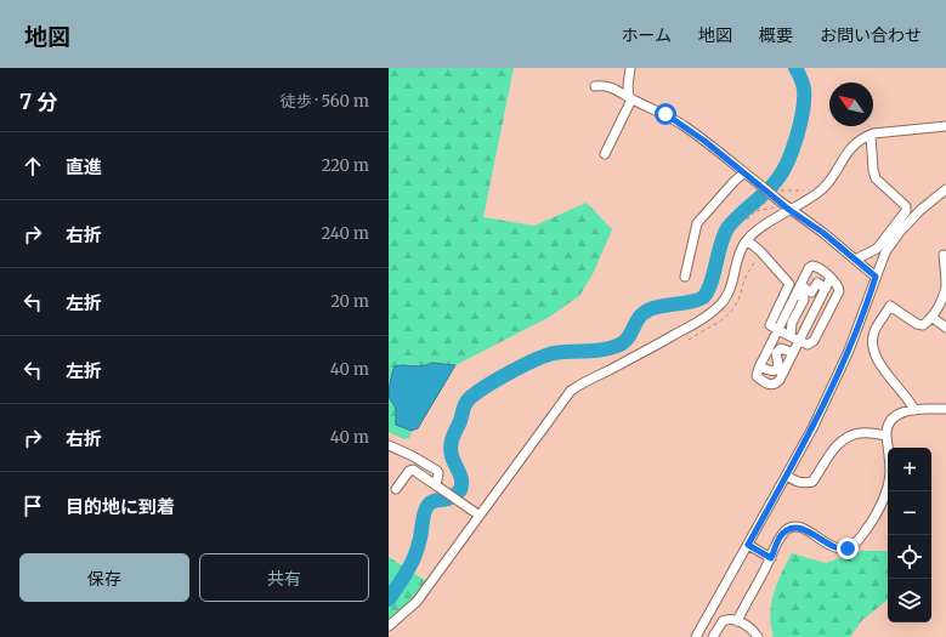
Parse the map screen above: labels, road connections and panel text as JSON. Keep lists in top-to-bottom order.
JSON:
{
  "north": "top left",
  "page": {
    "header": "地図",
    "nav": [
      "ホーム",
      "地図",
      "概要",
      "お問い合わせ"
    ],
    "heading": ["7 分", "徒歩 · 560 m"],
    "list": [
      ["直進", "220 m"],
      ["右折", "240 m"],
      ["左折", "20 m"],
      ["左折", "40 m"],
      ["右折", "40 m"],
      "目的地に到着"
    ],
    "map_buttons": ["+", "−"],
    "buttons": ["保存", "共有"]
  }
}
